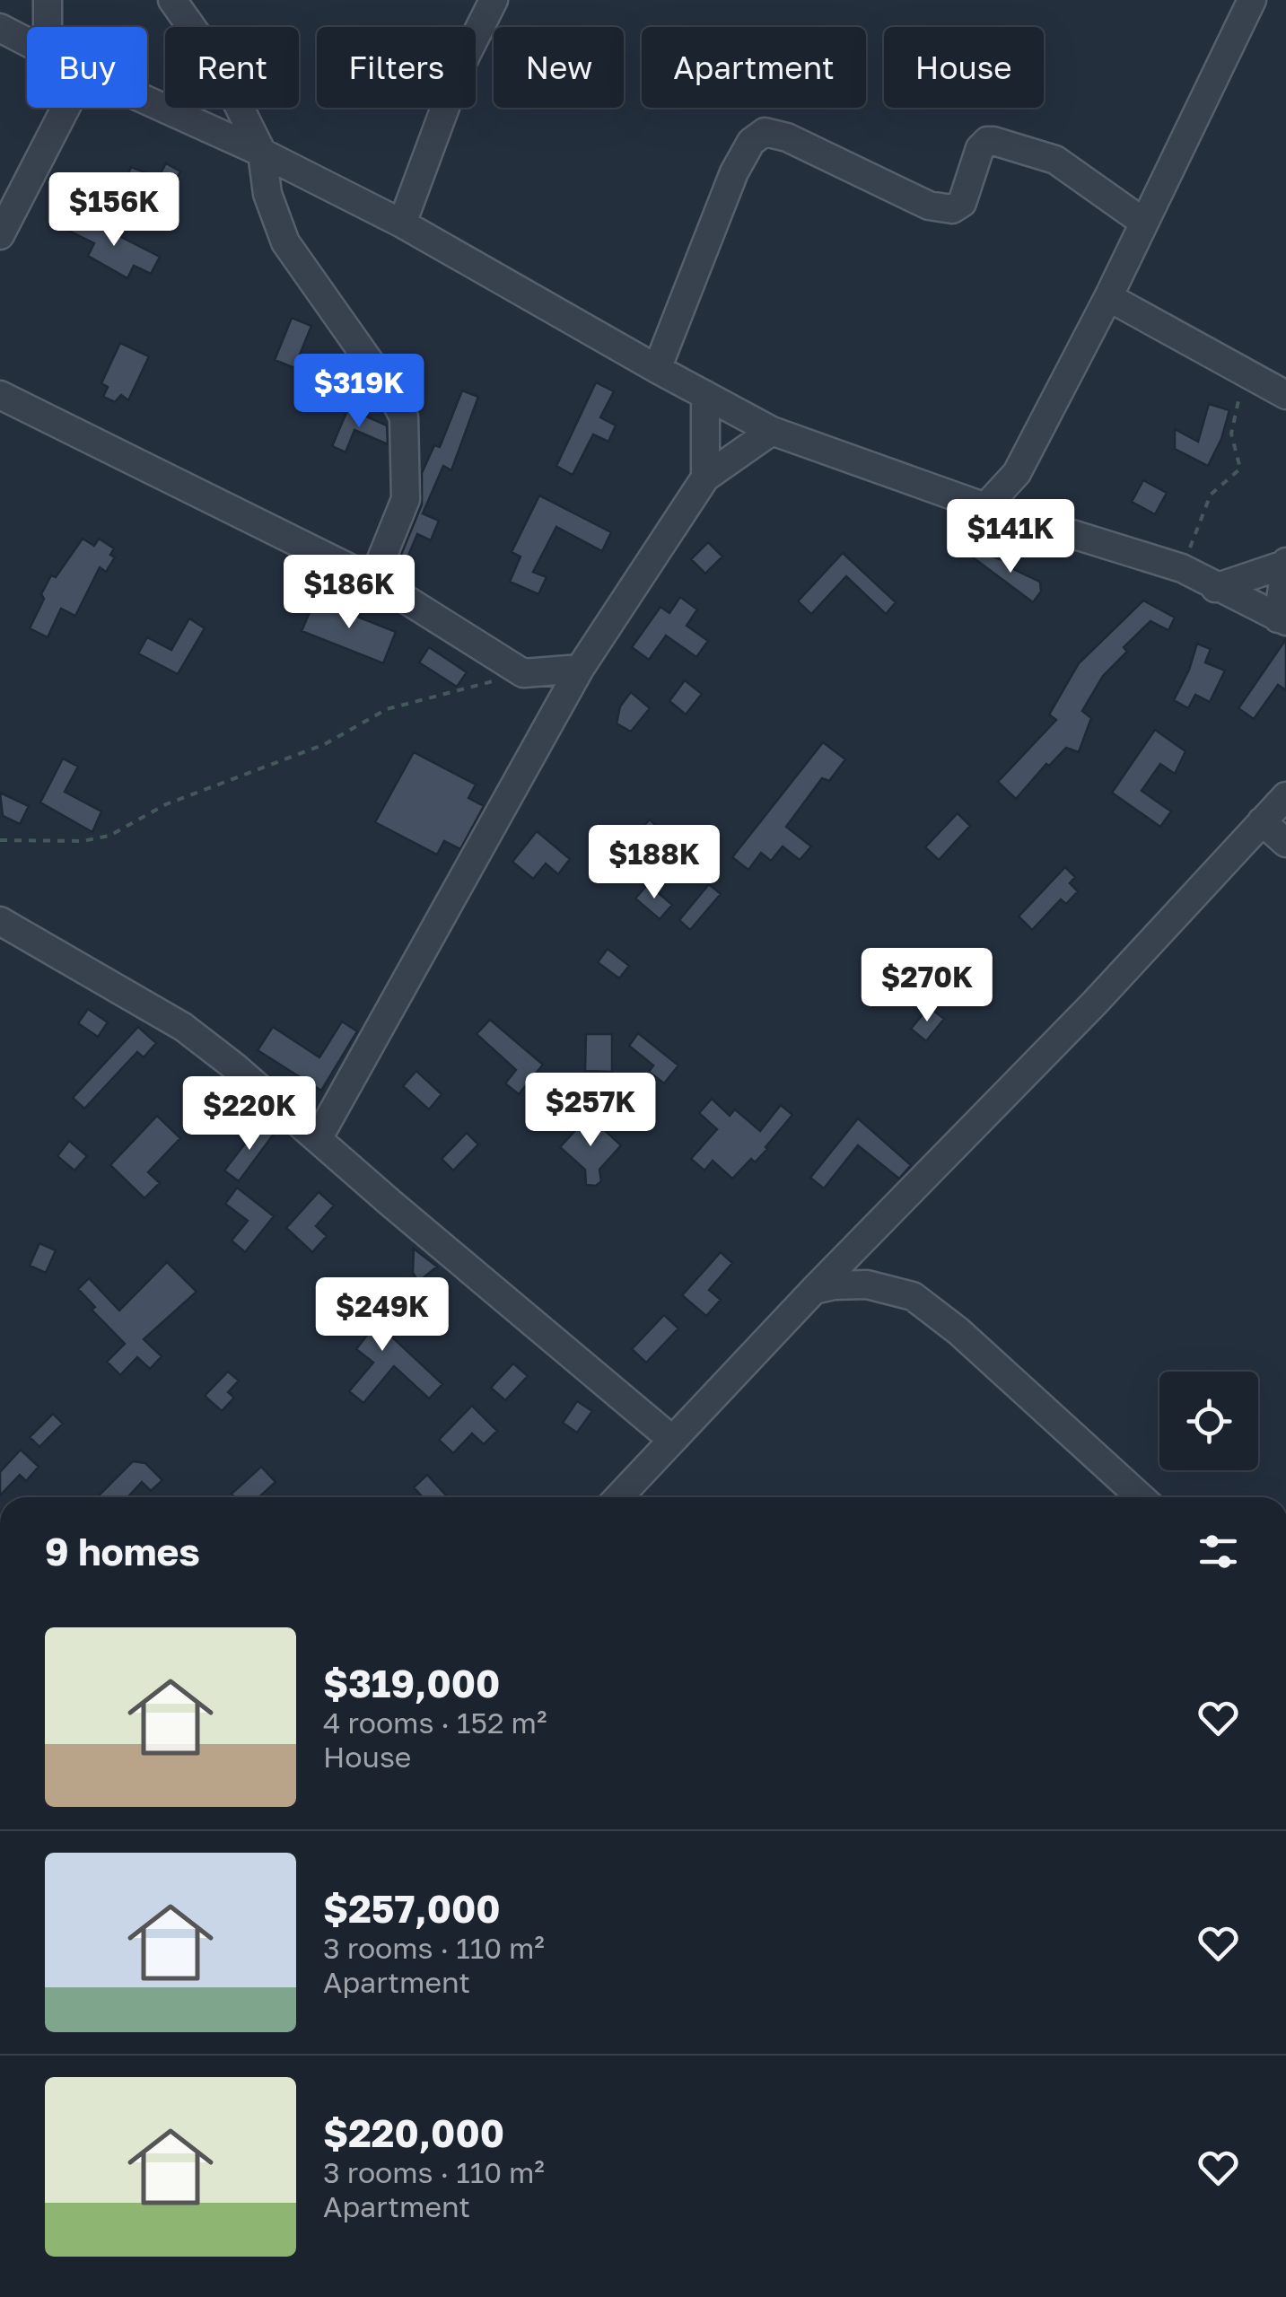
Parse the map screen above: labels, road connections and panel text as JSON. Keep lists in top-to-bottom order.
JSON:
{
  "page": {
    "chip": [
      "Buy",
      "Rent",
      "Filters",
      "New",
      "Apartment",
      "House"
    ],
    "price": [
      "$156K",
      "$319K",
      "$141K",
      "$186K",
      "$188K",
      "$270K",
      "$257K",
      "$220K",
      "$249K"
    ],
    "heading": "9 homes",
    "list": [
      {
        "name": "$319,000",
        "note": "4 rooms · 152 m² · House"
      },
      {
        "name": "$257,000",
        "note": "3 rooms · 110 m² · Apartment"
      },
      {
        "name": "$220,000",
        "note": "3 rooms · 110 m² · Apartment"
      }
    ]
  }
}
